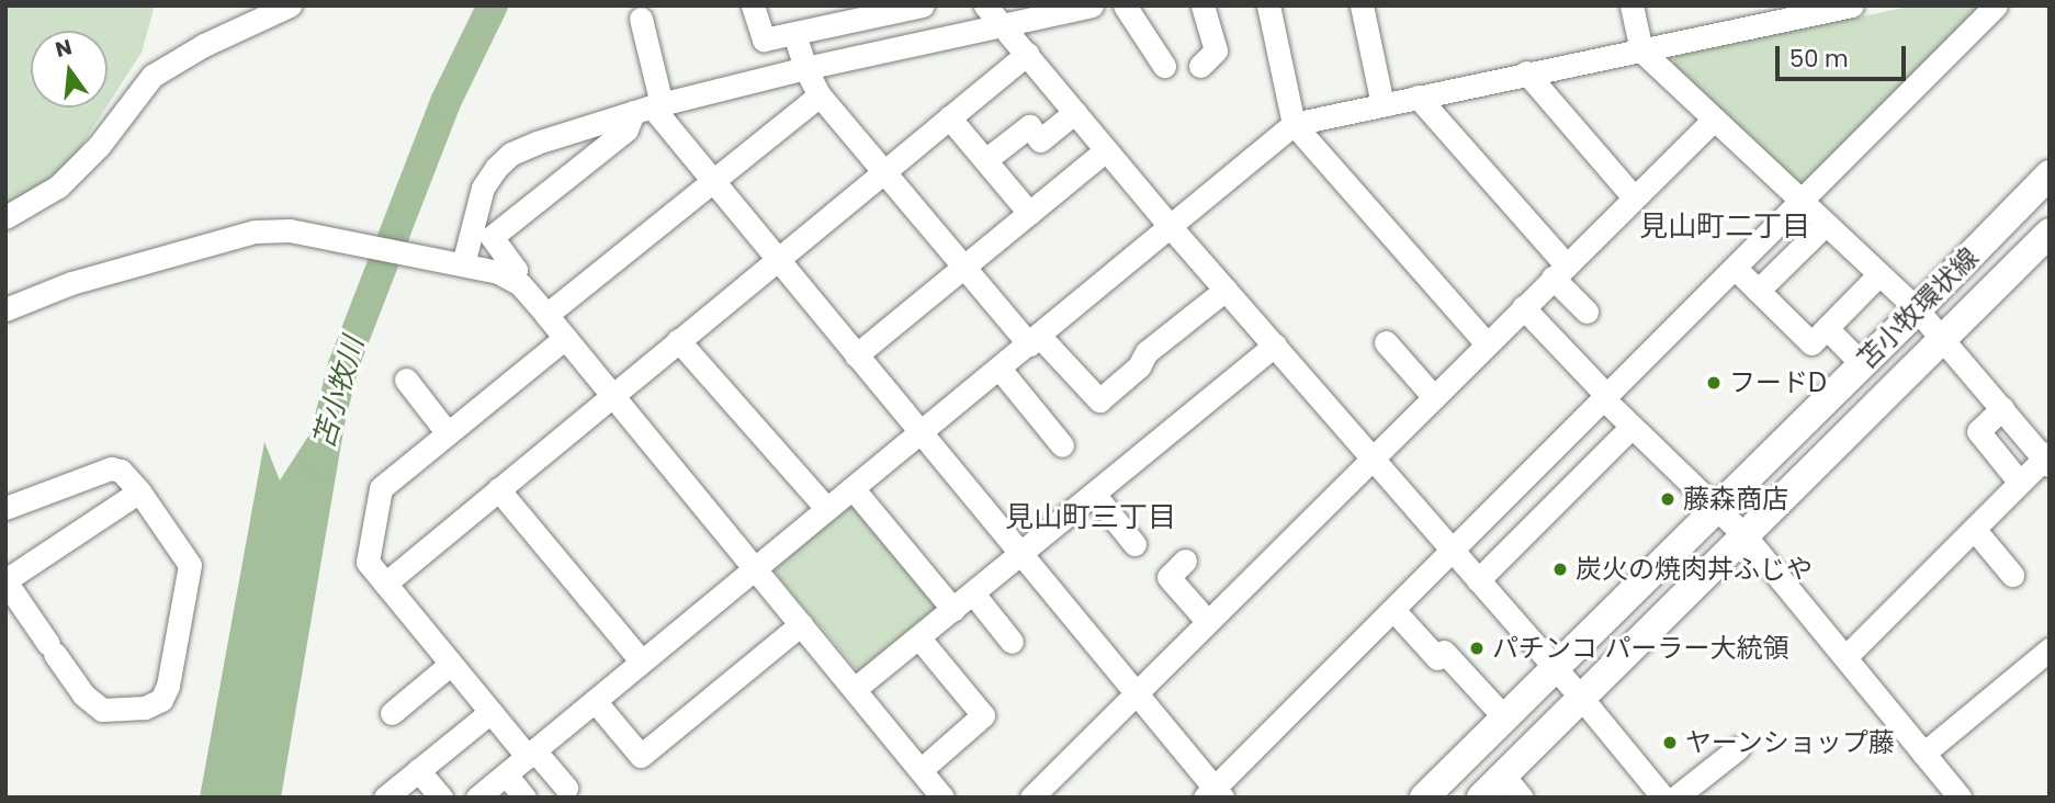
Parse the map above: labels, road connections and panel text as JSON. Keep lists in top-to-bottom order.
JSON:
{
  "streets": {
    "main road": ["苫小牧環状線"]
  },
  "districts": ["見山町二丁目", "見山町三丁目"],
  "water": ["苫小牧川"],
  "places": [
    "フードD",
    "藤森商店",
    "炭火の焼肉丼ふじや",
    "パチンコ パーラー大統領",
    "ヤーンショップ藤"
  ],
  "scale_bar": "50 m",
  "north": "top"
}
